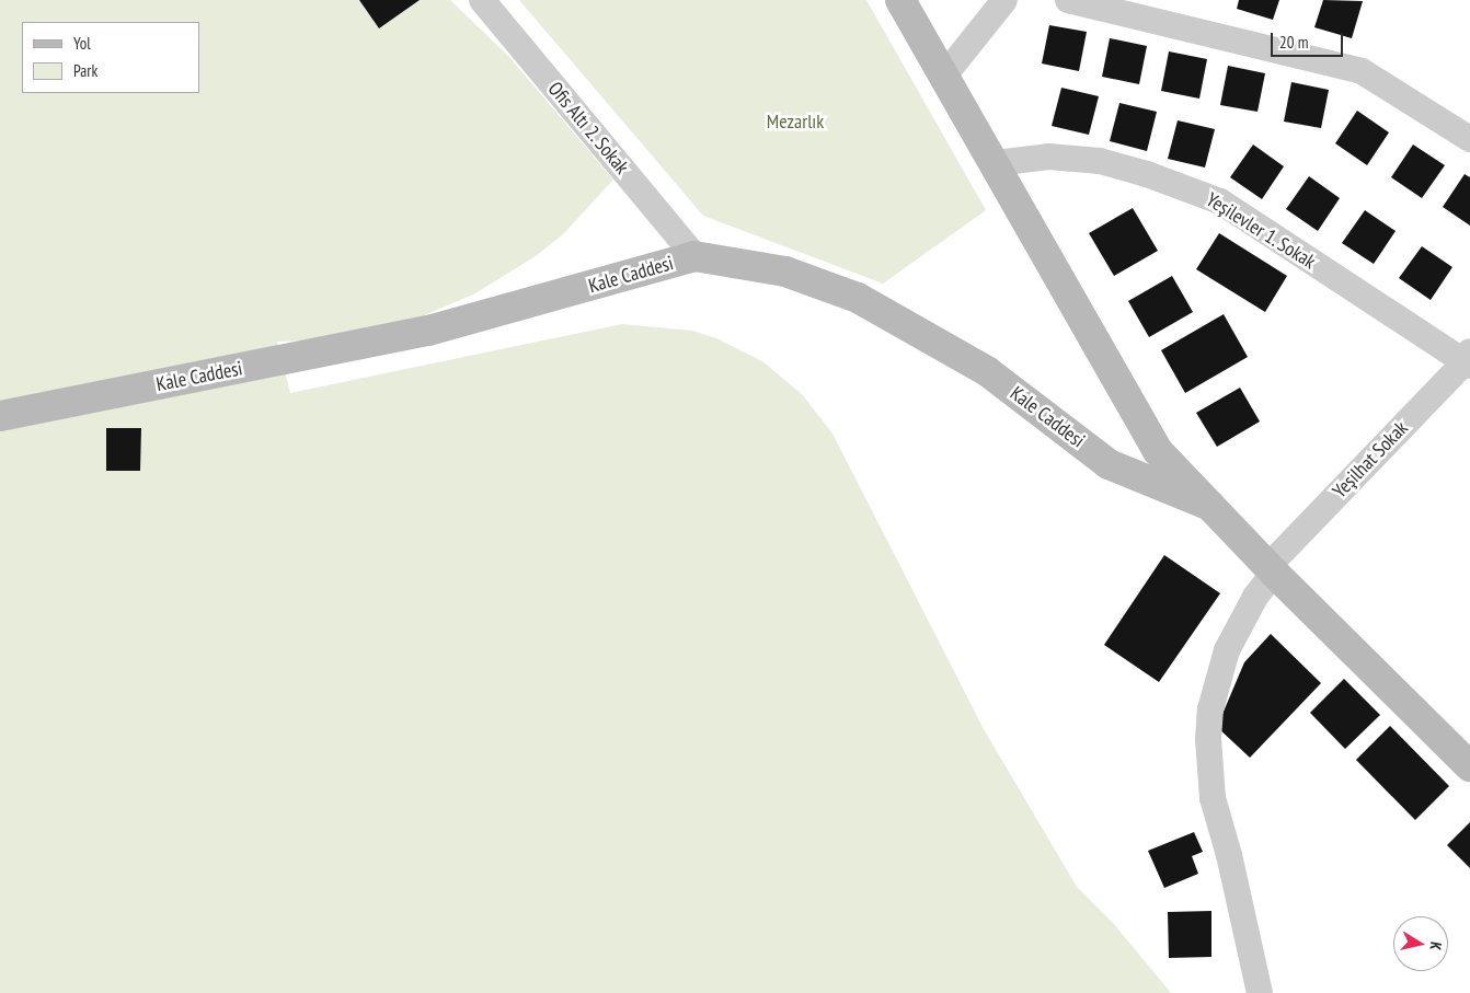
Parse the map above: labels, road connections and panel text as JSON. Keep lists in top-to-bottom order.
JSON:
{
  "streets": {
    "street": [
      "Ofis Altı 2. Sokak",
      "Yeşilevler 1. Sokak",
      "Kale Caddesi",
      "Yeşilhat Sokak"
    ]
  },
  "crossings": [
    ["Ofis Altı 2. Sokak", "Kale Caddesi"],
    ["Yeşilevler 1. Sokak", "Yeşilhat Sokak"]
  ],
  "parks": ["Mezarlık"],
  "legend": ["Yol", "Park"],
  "scale_bar": "20 m",
  "north": "right"
}
